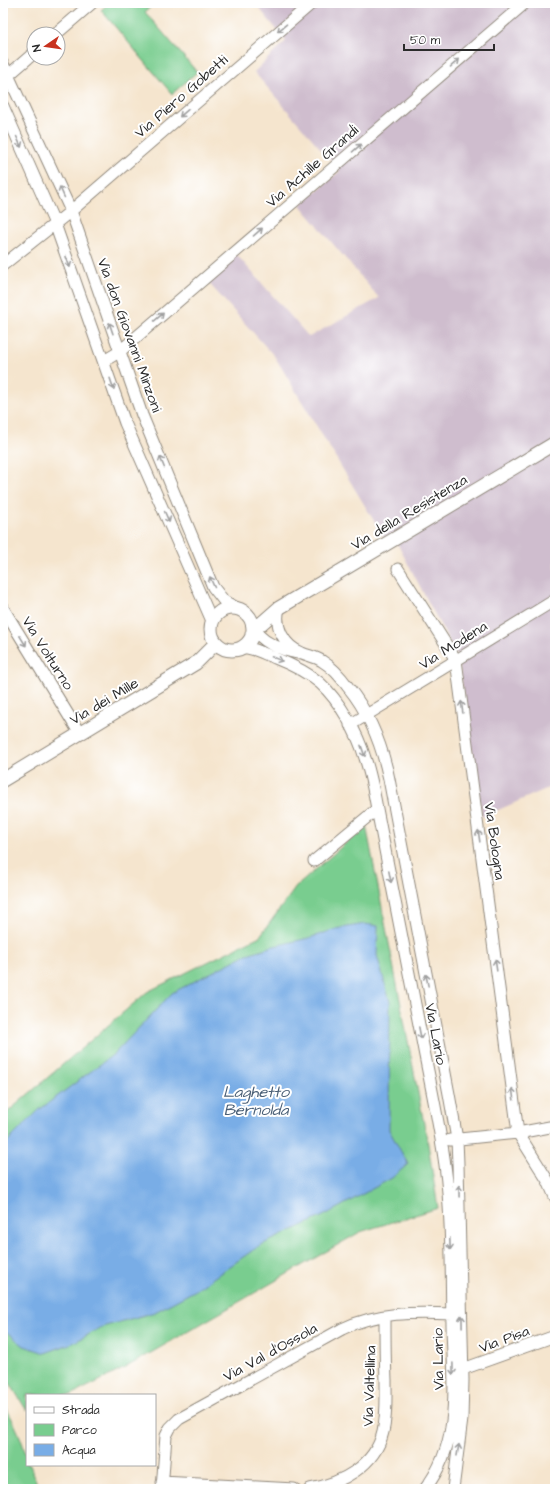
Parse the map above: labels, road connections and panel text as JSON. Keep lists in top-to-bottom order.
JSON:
{
  "streets": {
    "street": [
      "Via Piero Gobetti",
      "Via Achille Grandi",
      "Via don Giovanni Minzoni",
      "Via della Resistenza",
      "Via Modena",
      "Via Volturno",
      "Via dei Mille",
      "Via Bologna",
      "Via Lario",
      "Via Pisa",
      "Via Val d'Ossola",
      "Via Valtellina"
    ]
  },
  "crossings": [
    ["Via Piero Gobetti", "Via don Giovanni Minzoni"],
    ["Via Achille Grandi", "Via don Giovanni Minzoni"],
    ["Via don Giovanni Minzoni", "Via della Resistenza"],
    ["Via don Giovanni Minzoni", "Via dei Mille"],
    ["Via don Giovanni Minzoni", "Via Lario"],
    ["Via della Resistenza", "Via dei Mille"],
    ["Via della Resistenza", "Via Lario"],
    ["Via Modena", "Via Bologna"],
    ["Via Modena", "Via Lario"],
    ["Via Volturno", "Via dei Mille"],
    ["Via dei Mille", "Via Lario"],
    ["Via Lario", "Via Pisa"],
    ["Via Lario", "Via Val d'Ossola"],
    ["Via Val d'Ossola", "Via Valtellina"]
  ],
  "one_way": [
    "Via Piero Gobetti",
    "Via Achille Grandi",
    "Via Volturno",
    "Via Bologna"
  ],
  "water": ["Laghetto Bernolda"],
  "legend": ["Strada", "Parco", "Acqua"],
  "scale_bar": "50 m",
  "north": "left"
}
